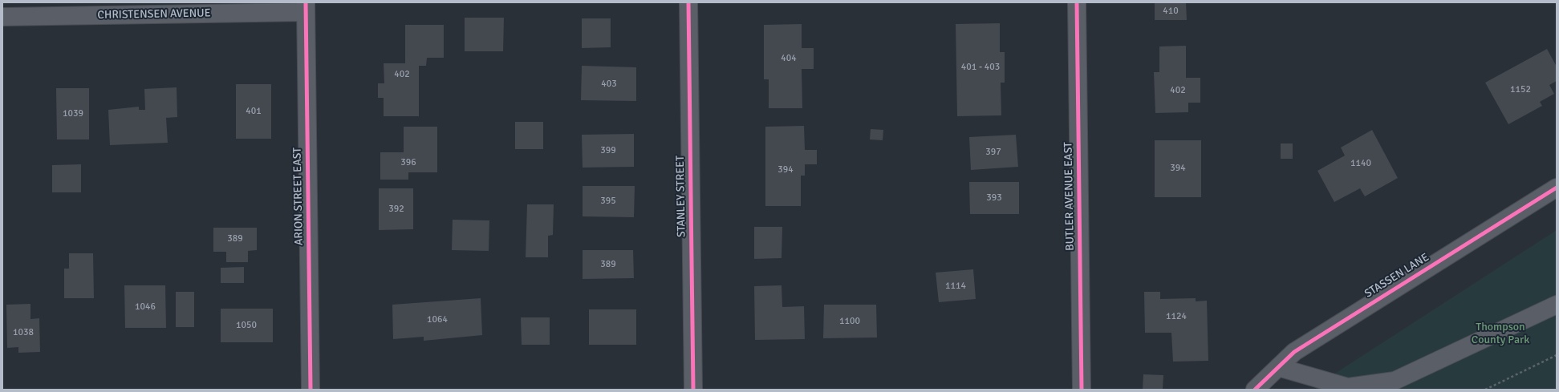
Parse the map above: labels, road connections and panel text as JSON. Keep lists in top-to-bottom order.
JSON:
{
  "streets": {
    "street": [
      "CHRISTENSEN AVENUE",
      "ARION STREET EAST",
      "STANLEY STREET",
      "BUTLER AVENUE EAST",
      "STASSEN LANE"
    ]
  },
  "crossings": [
    ["CHRISTENSEN AVENUE", "ARION STREET EAST"]
  ],
  "parks": ["Thompson County Park"],
  "house_numbers": [
    "410",
    "404",
    "401 - 403",
    "402",
    "403",
    "1152",
    "402",
    "401",
    "1039",
    "399",
    "397",
    "396",
    "1140",
    "394",
    "394",
    "393",
    "395",
    "392",
    "389",
    "389",
    "1114",
    "1046",
    "1124",
    "1064",
    "1100",
    "1050",
    "1038"
  ]
}
